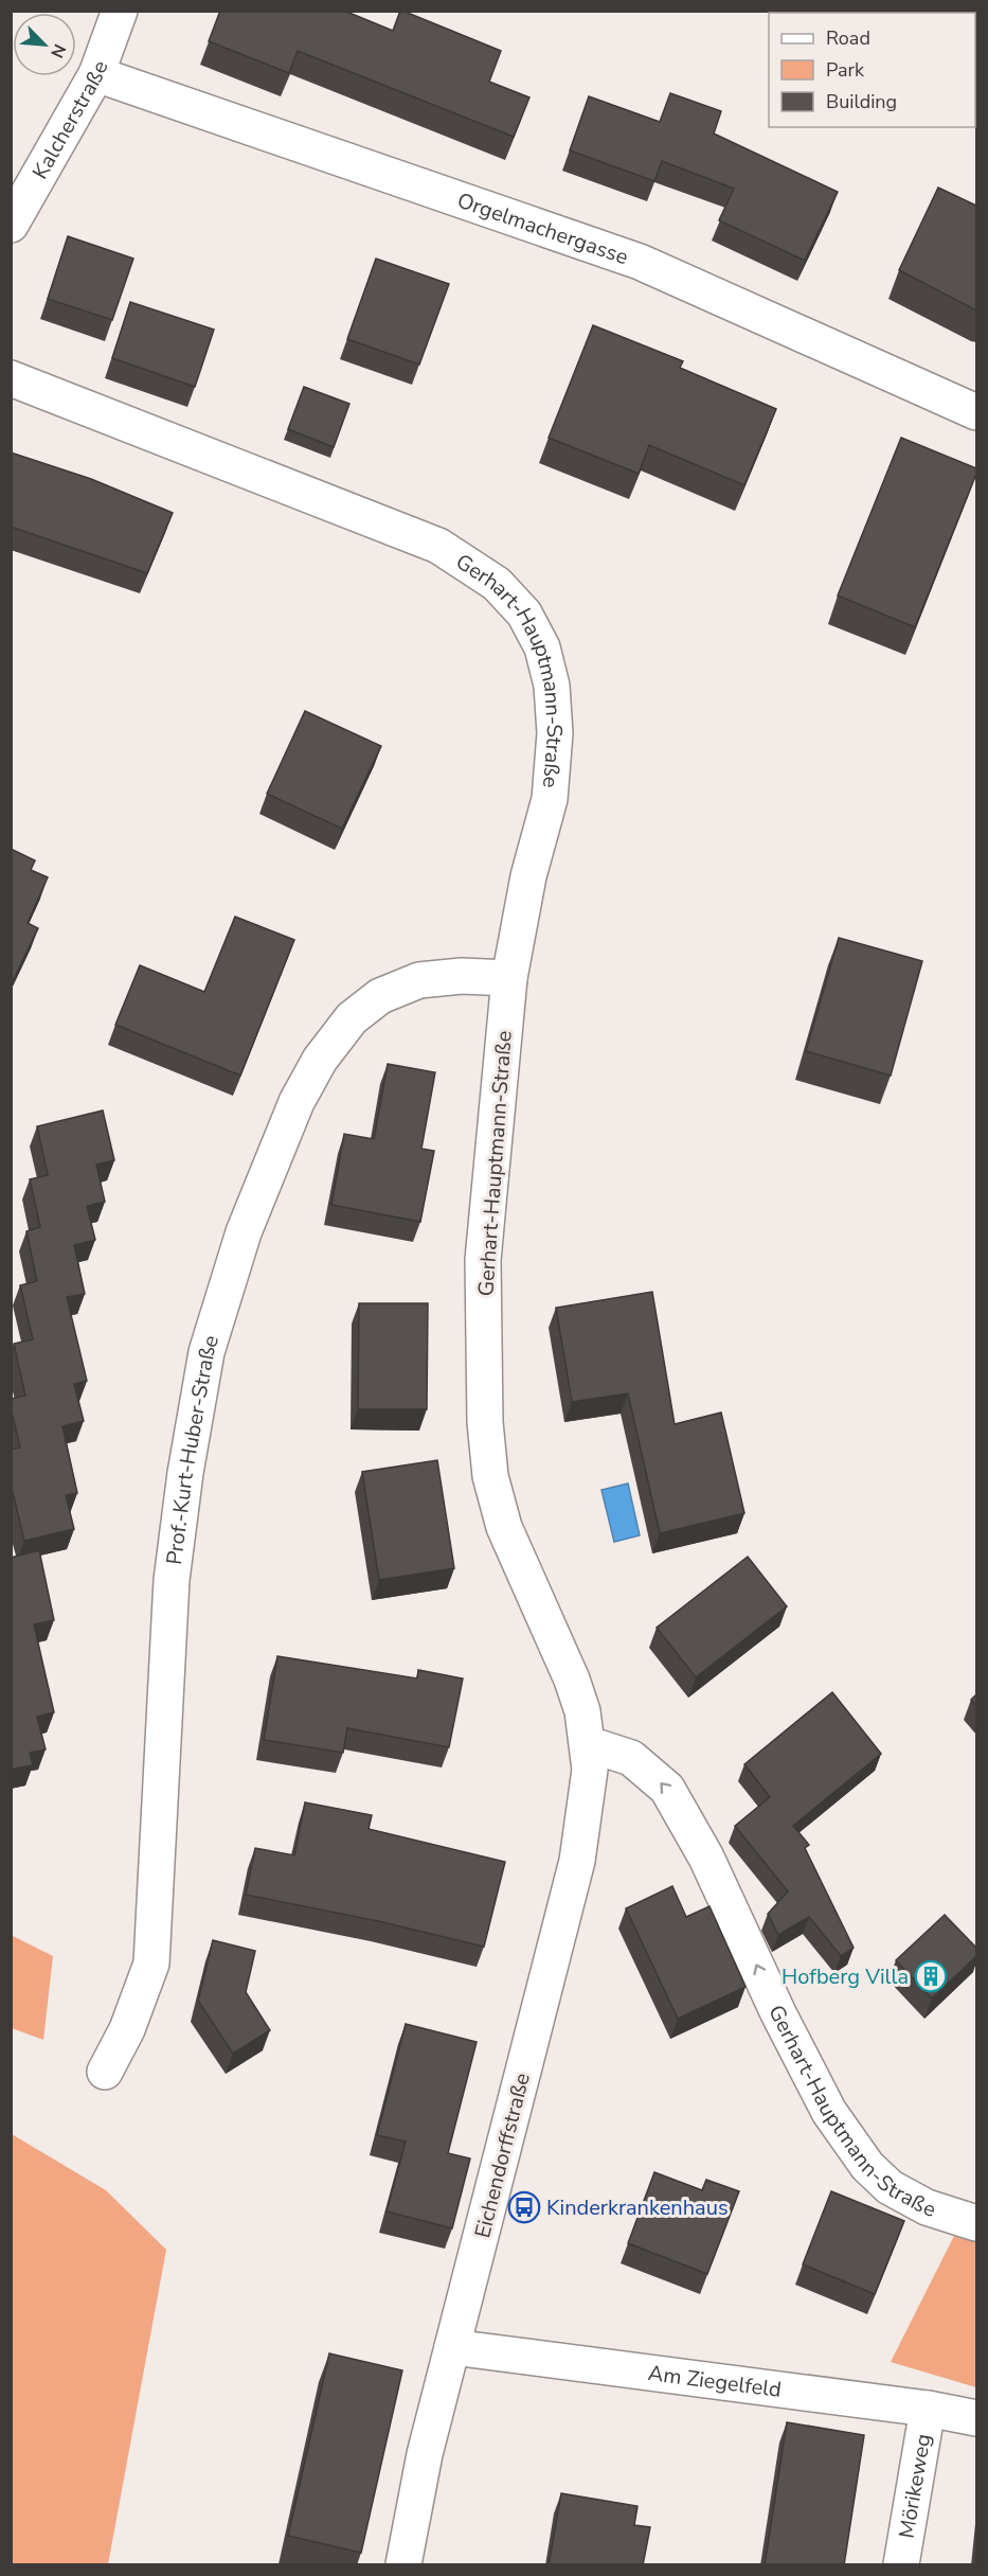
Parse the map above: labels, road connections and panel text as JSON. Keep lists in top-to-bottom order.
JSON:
{
  "streets": {
    "street": [
      "Kalcherstraße",
      "Orgelmachergasse",
      "Gerhart-Hauptmann-Straße",
      "Prof.-Kurt-Huber-Straße",
      "Eichendorffstraße",
      "Am Ziegelfeld",
      "Mörikeweg"
    ]
  },
  "crossings": [
    ["Kalcherstraße", "Orgelmachergasse"],
    ["Gerhart-Hauptmann-Straße", "Prof.-Kurt-Huber-Straße"],
    ["Gerhart-Hauptmann-Straße", "Eichendorffstraße"],
    ["Eichendorffstraße", "Am Ziegelfeld"],
    ["Am Ziegelfeld", "Mörikeweg"]
  ],
  "places": {
    "building": ["Hofberg Villa"],
    "bus stop": ["Kinderkrankenhaus"]
  },
  "legend": ["Road", "Park", "Building"],
  "north": "bottom right"
}
